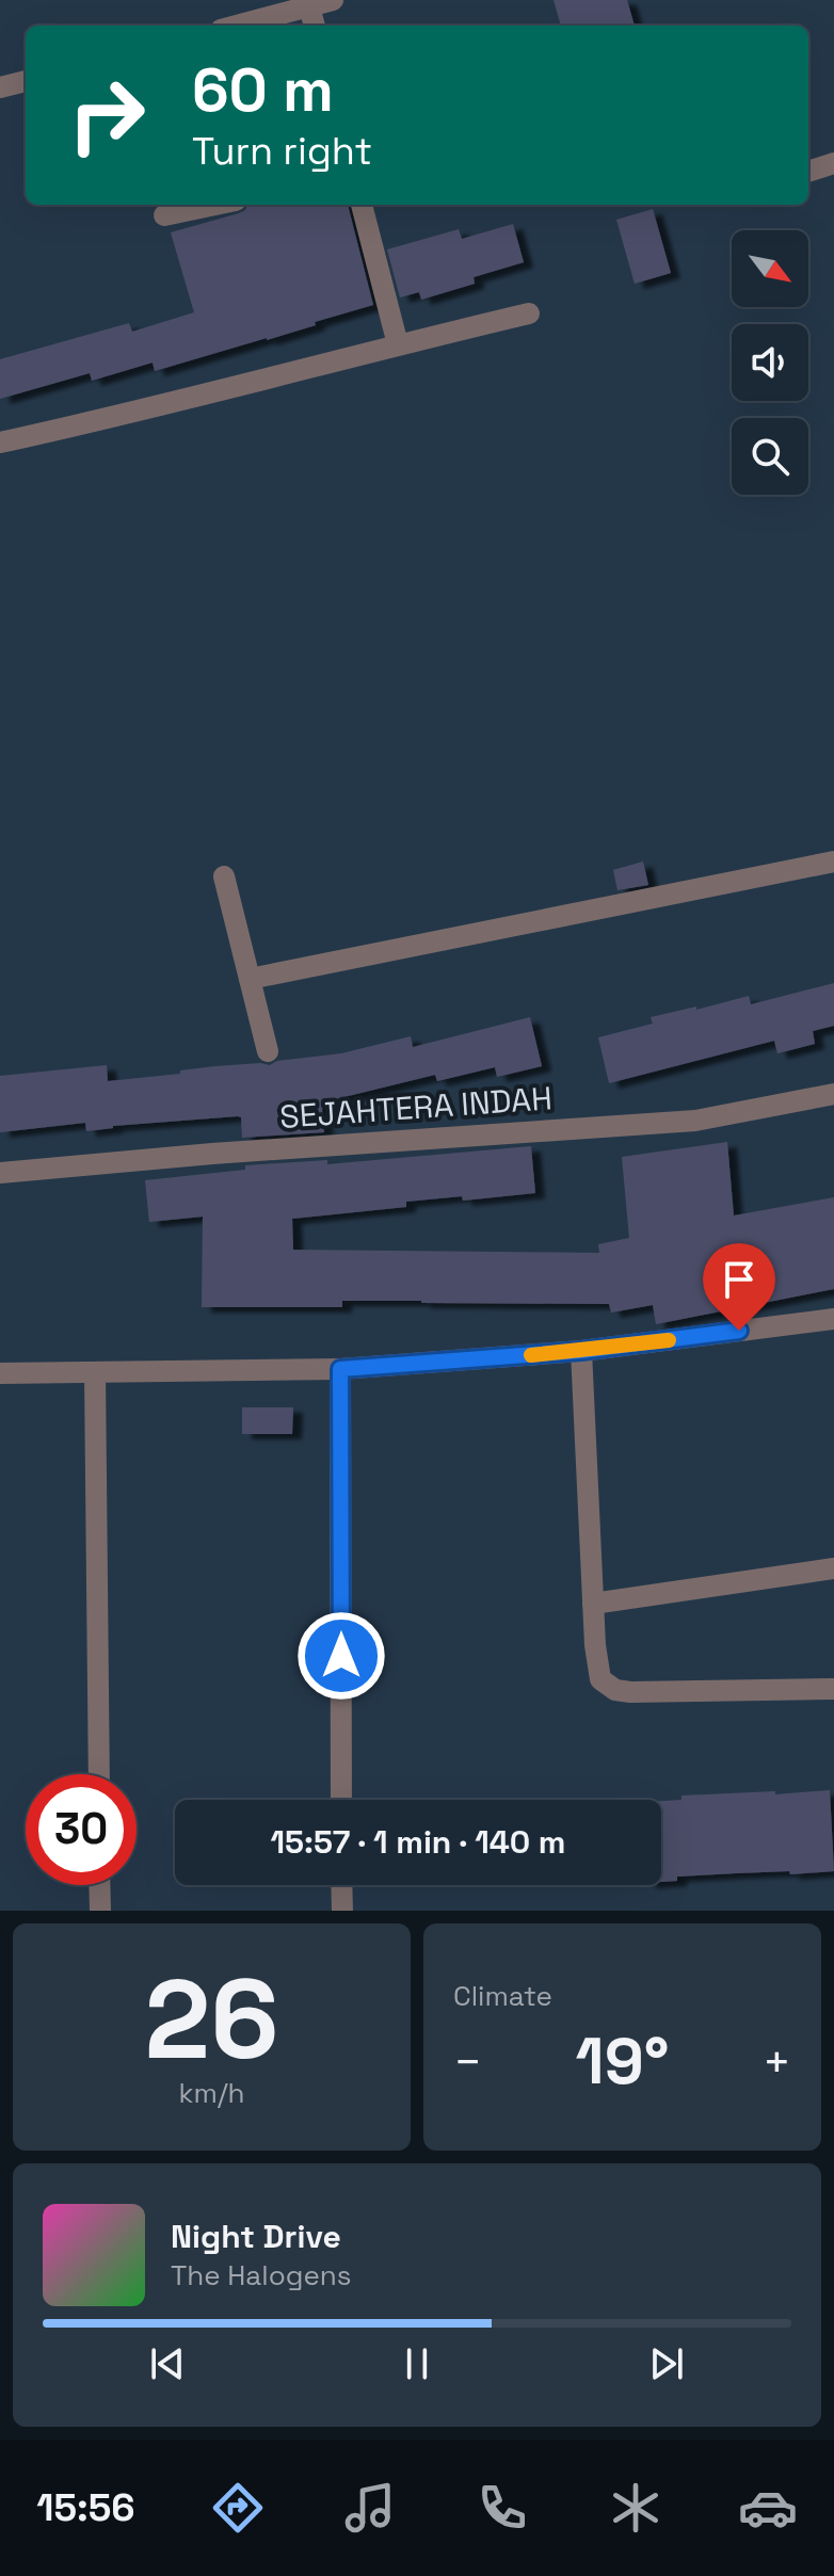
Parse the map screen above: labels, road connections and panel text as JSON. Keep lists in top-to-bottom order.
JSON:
{
  "streets": {
    "street": ["SEJAHTERA INDAH"]
  },
  "north": "bottom right",
  "page": {
    "turn": ["60 m", "Turn right"],
    "limit": "30",
    "trip": "15:57 · 1 min · 140 m",
    "tile": [
      ["26", "km/h"],
      "Climate"
    ],
    "heat": ["−", "19°", "+"],
    "song": ["Night Drive", "The Halogens"],
    "tabs": "15:56"
  }
}
